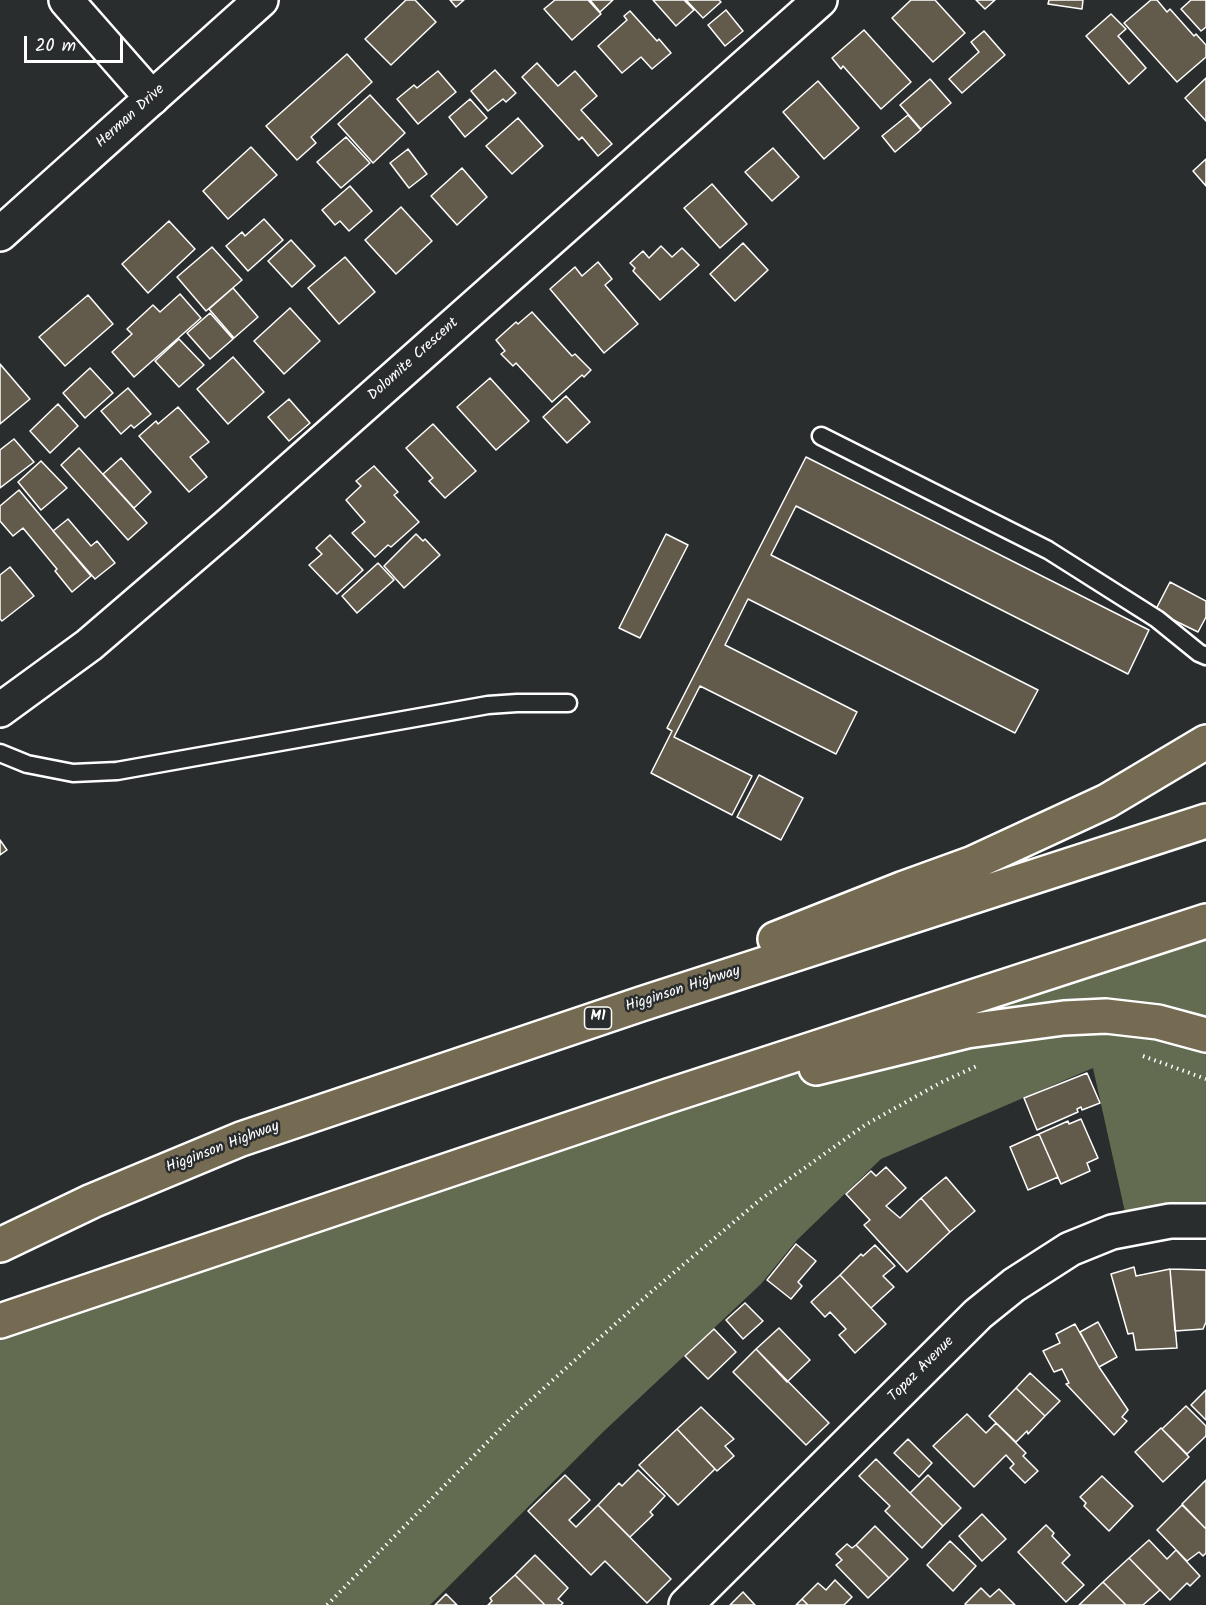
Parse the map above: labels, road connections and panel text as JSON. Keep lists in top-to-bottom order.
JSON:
{
  "streets": {
    "highway": ["Higginson Highway", "M1"],
    "street": ["Herman Drive", "Dolomite Crescent", "Topaz Avenue"]
  },
  "scale_bar": "20 m"
}
